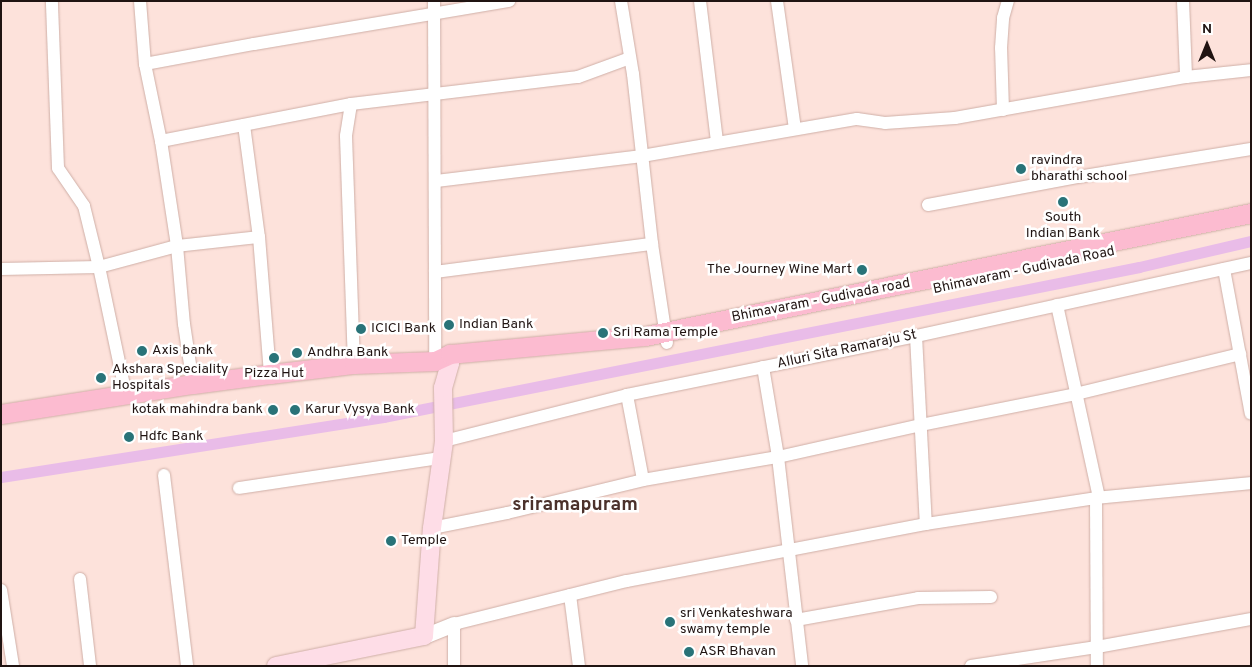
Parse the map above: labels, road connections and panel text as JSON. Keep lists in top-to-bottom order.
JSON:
{
  "streets": {
    "main road": ["Bhimavaram - Gudivada Road", "Bhimavaram - Gudivada road"],
    "street": ["Alluri Sita Ramaraju St"]
  },
  "crossings": [
    ["Bhimavaram - Gudivada Road", "Bhimavaram - Gudivada road"]
  ],
  "districts": ["sriramapuram"],
  "places": [
    "ravindra bharathi school",
    "South Indian Bank",
    "The Journey Wine Mart",
    "Indian Bank",
    "ICICI Bank",
    "Sri Rama Temple",
    "Axis bank",
    "Andhra Bank",
    "Pizza Hut",
    "Akshara Speciality Hospitals",
    "kotak mahindra bank",
    "Karur Vysya Bank",
    "Hdfc Bank",
    "Temple",
    "sri Venkateshwara swamy temple",
    "ASR Bhavan"
  ],
  "north": "top"
}
